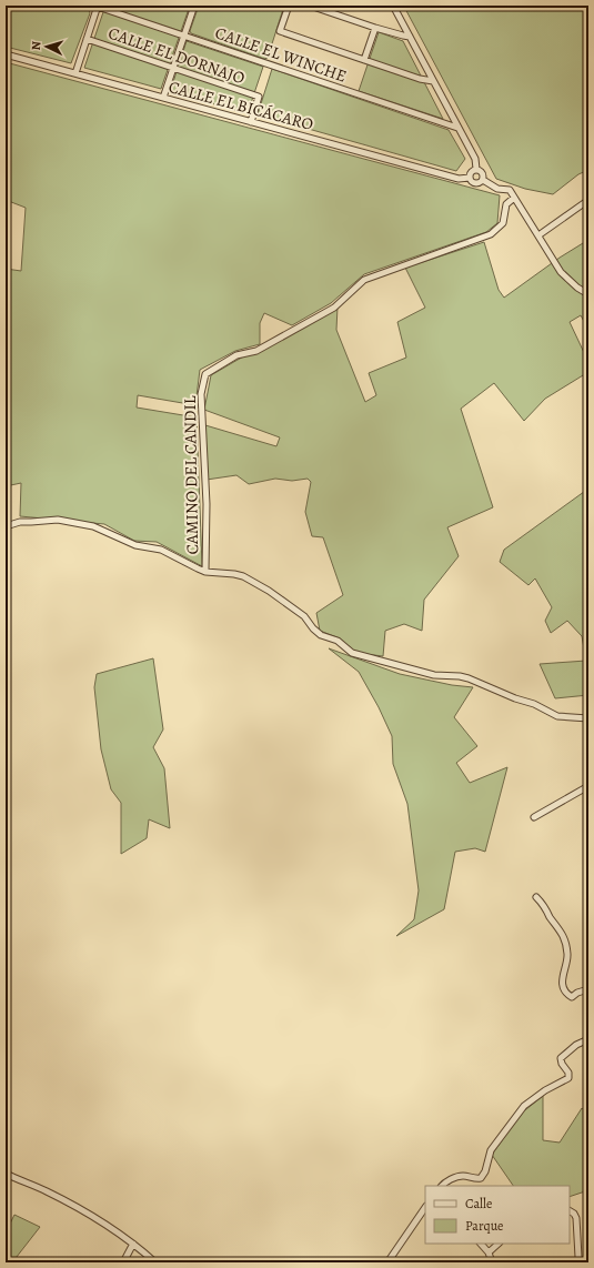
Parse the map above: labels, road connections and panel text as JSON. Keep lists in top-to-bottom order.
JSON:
{
  "streets": {
    "street": [
      "CALLE EL WINCHE",
      "CALLE EL DORNAJO",
      "CALLE EL BICÁCARO",
      "CAMINO DEL CANDIL"
    ]
  },
  "crossings": [
    ["CALLE EL DORNAJO", "CALLE EL BICÁCARO"]
  ],
  "legend": ["Calle", "Parque"],
  "north": "left"
}
